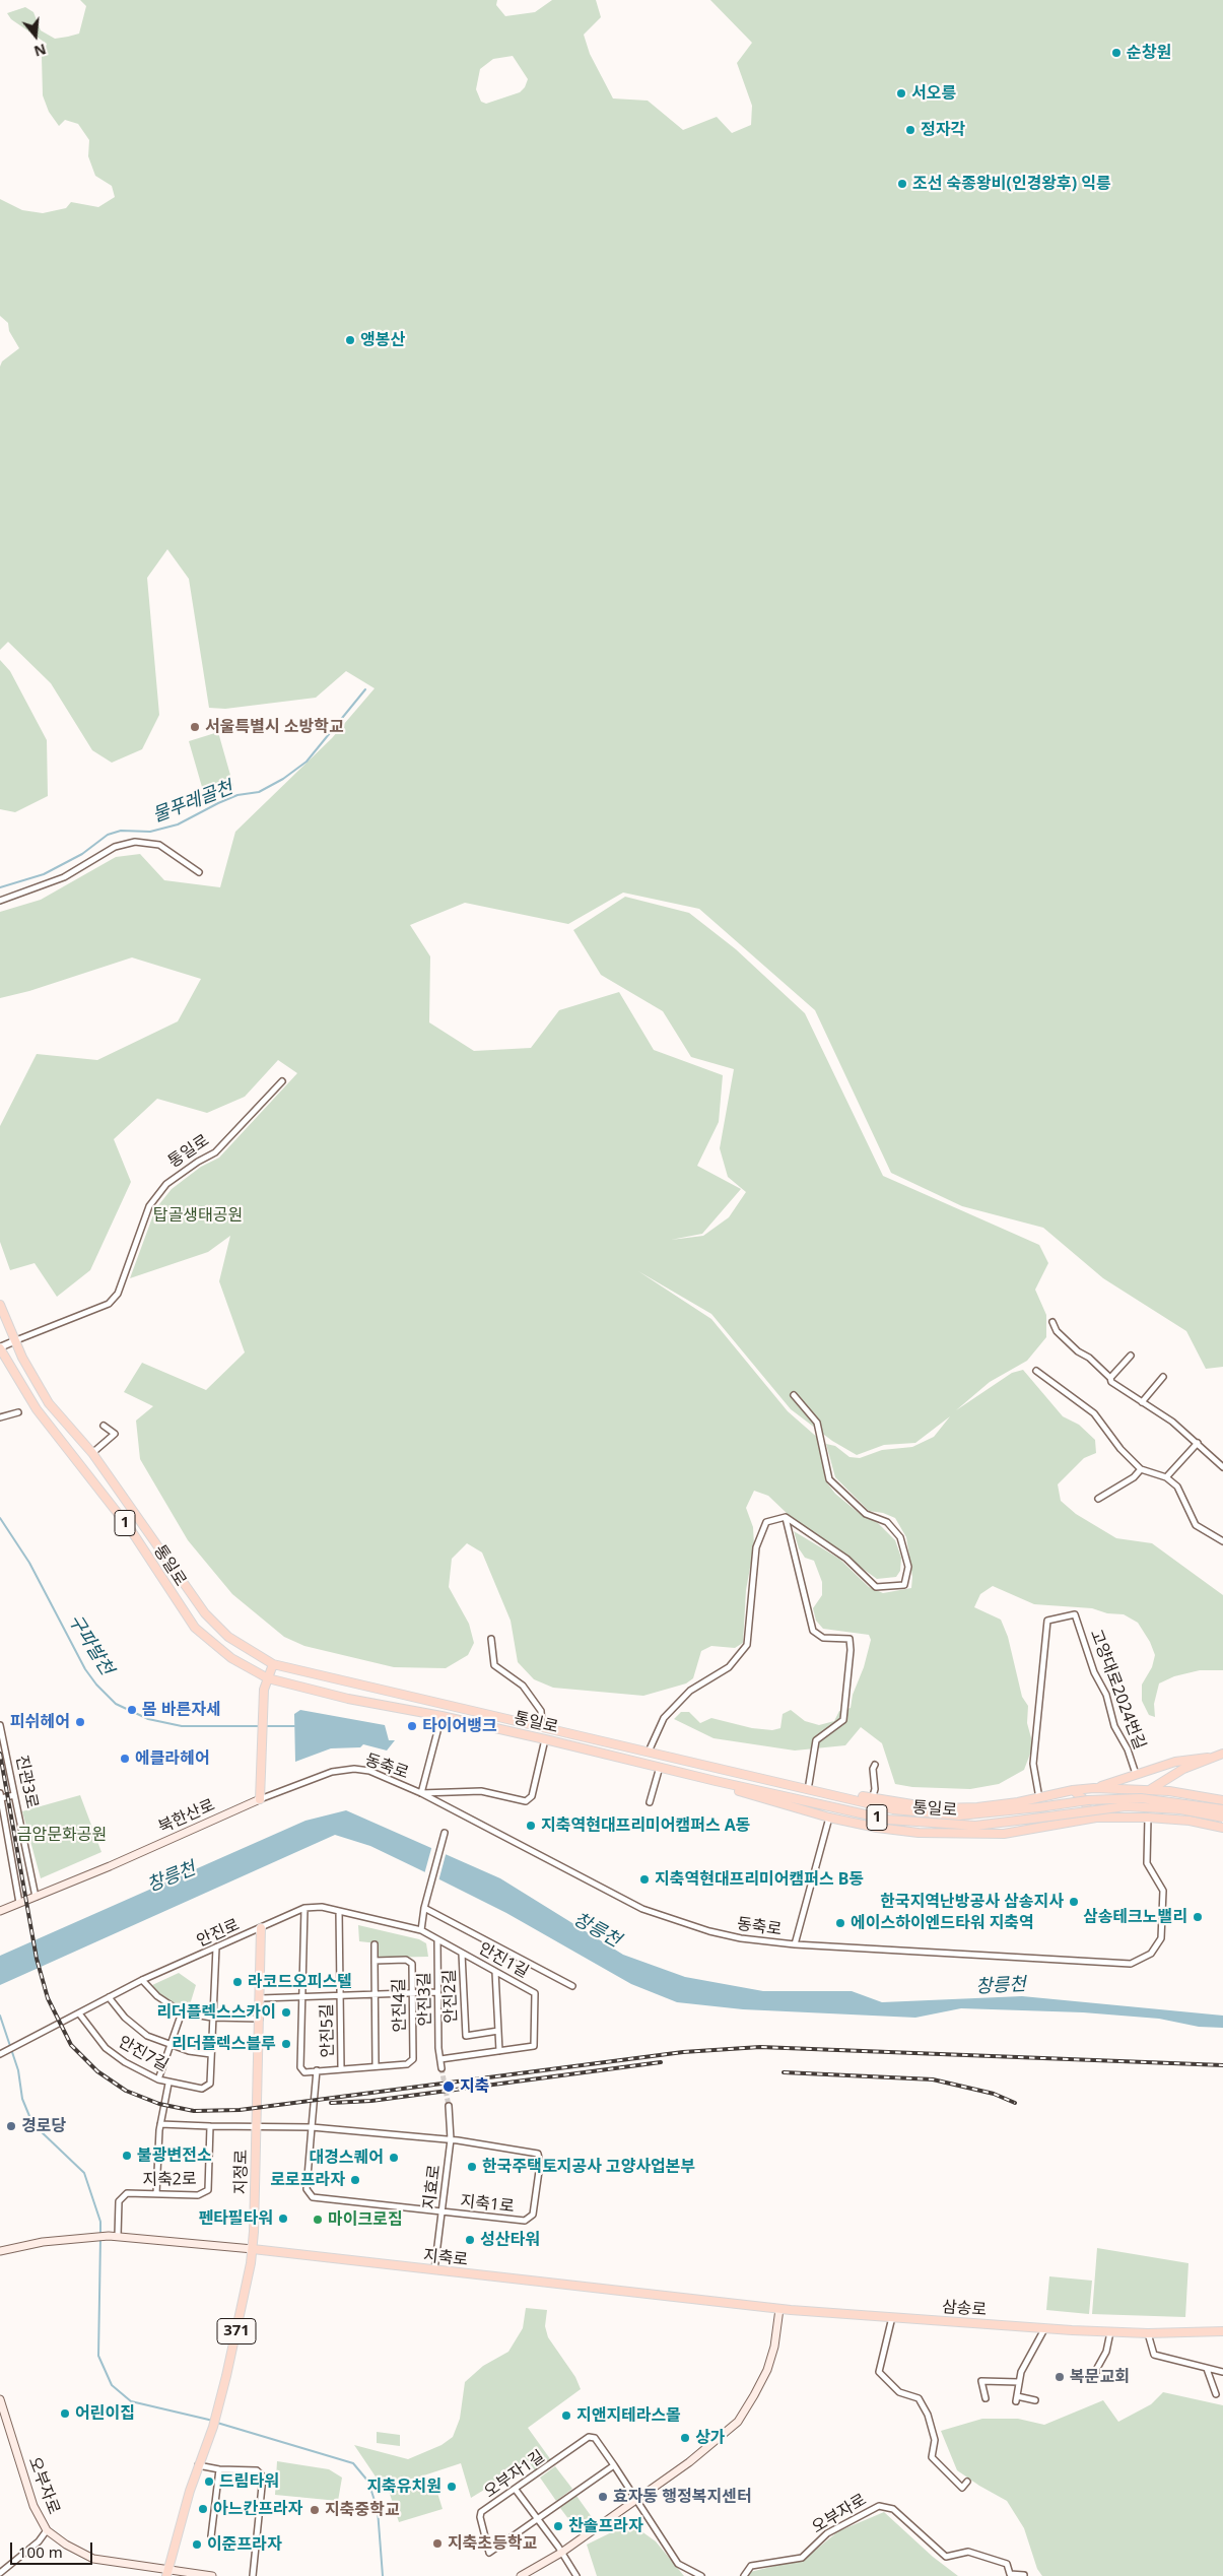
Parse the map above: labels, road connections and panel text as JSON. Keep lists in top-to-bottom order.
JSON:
{
  "streets": {
    "main road": [
      "통일로",
      "1",
      "북한산로",
      "지정로",
      "지축로",
      "삼송로",
      "371",
      "오부자로"
    ],
    "street": [
      "고양대로2024번길",
      "동축로",
      "진관3로",
      "안진로",
      "안진1길",
      "안진2길",
      "안진3길",
      "안진4길",
      "안진5길",
      "안진7길",
      "지축2로",
      "지효로",
      "지축1로",
      "오부자1길"
    ]
  },
  "crossings": [
    ["동축로", "북한산로"],
    ["진관3로", "북한산로"],
    ["안진로", "안진1길"],
    ["안진로", "안진3길"],
    ["안진로", "안진5길"],
    ["안진로", "안진7길"],
    ["안진로", "지정로"],
    ["안진1길", "안진2길"],
    ["안진1길", "안진3길"],
    ["지정로", "지축1로"],
    ["지정로", "지축로"],
    ["지정로", "371"],
    ["지축2로", "지축로"],
    ["지효로", "지축1로"],
    ["지효로", "지축로"],
    ["지축로", "삼송로"],
    ["371", "오부자로"]
  ],
  "water": ["물푸레골천", "구파발천", "창릉천"],
  "parks": ["탑골생태공원", "금암문화공원"],
  "places": [
    "순창원",
    "서오릉",
    "정자각",
    "조선 숙종왕비(인경왕후) 익릉",
    "앵봉산",
    "서울특별시 소방학교",
    "몸 바른자세",
    "피쉬헤어",
    "타이어뱅크",
    "에클라헤어",
    "지축역현대프리미어캠퍼스 A동",
    "지축역현대프리미어캠퍼스 B동",
    "한국지역난방공사 삼송지사",
    "삼송테크노밸리",
    "에이스하이엔드타워 지축역",
    "라코드오피스텔",
    "리더플렉스스카이",
    "리더플렉스블루",
    "지축",
    "경로당",
    "불광변전소",
    "대경스퀘어",
    "한국주택토지공사 고양사업본부",
    "로로프라자",
    "펜타필타워",
    "마이크로짐",
    "성산타워",
    "복문교회",
    "어린이집",
    "지앤지테라스몰",
    "상가",
    "드림타워",
    "지축유치원",
    "효자동 행정복지센터",
    "아느칸프라자",
    "지축중학교",
    "찬솔프라자",
    "지축초등학교",
    "이준프라자"
  ],
  "scale_bar": "100 m",
  "north": "bottom"
}
